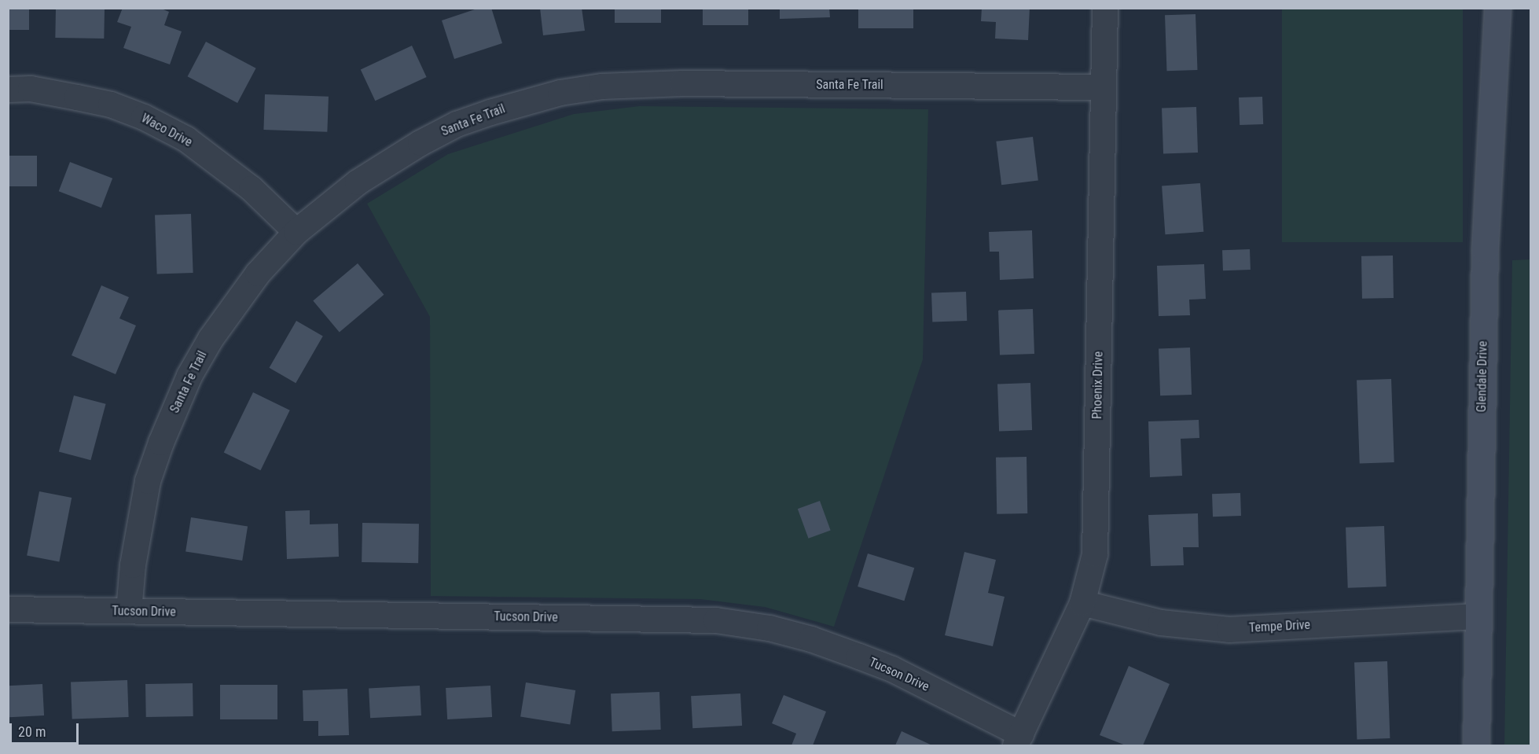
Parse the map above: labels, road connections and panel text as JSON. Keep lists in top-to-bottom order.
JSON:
{
  "streets": {
    "street": [
      "Santa Fe Trail",
      "Waco Drive",
      "Glendale Drive",
      "Phoenix Drive",
      "Tucson Drive",
      "Tempe Drive"
    ]
  },
  "crossings": [
    ["Santa Fe Trail", "Waco Drive"],
    ["Santa Fe Trail", "Phoenix Drive"],
    ["Santa Fe Trail", "Tucson Drive"],
    ["Glendale Drive", "Tempe Drive"],
    ["Phoenix Drive", "Tucson Drive"],
    ["Phoenix Drive", "Tempe Drive"]
  ],
  "scale_bar": "20 m"
}
